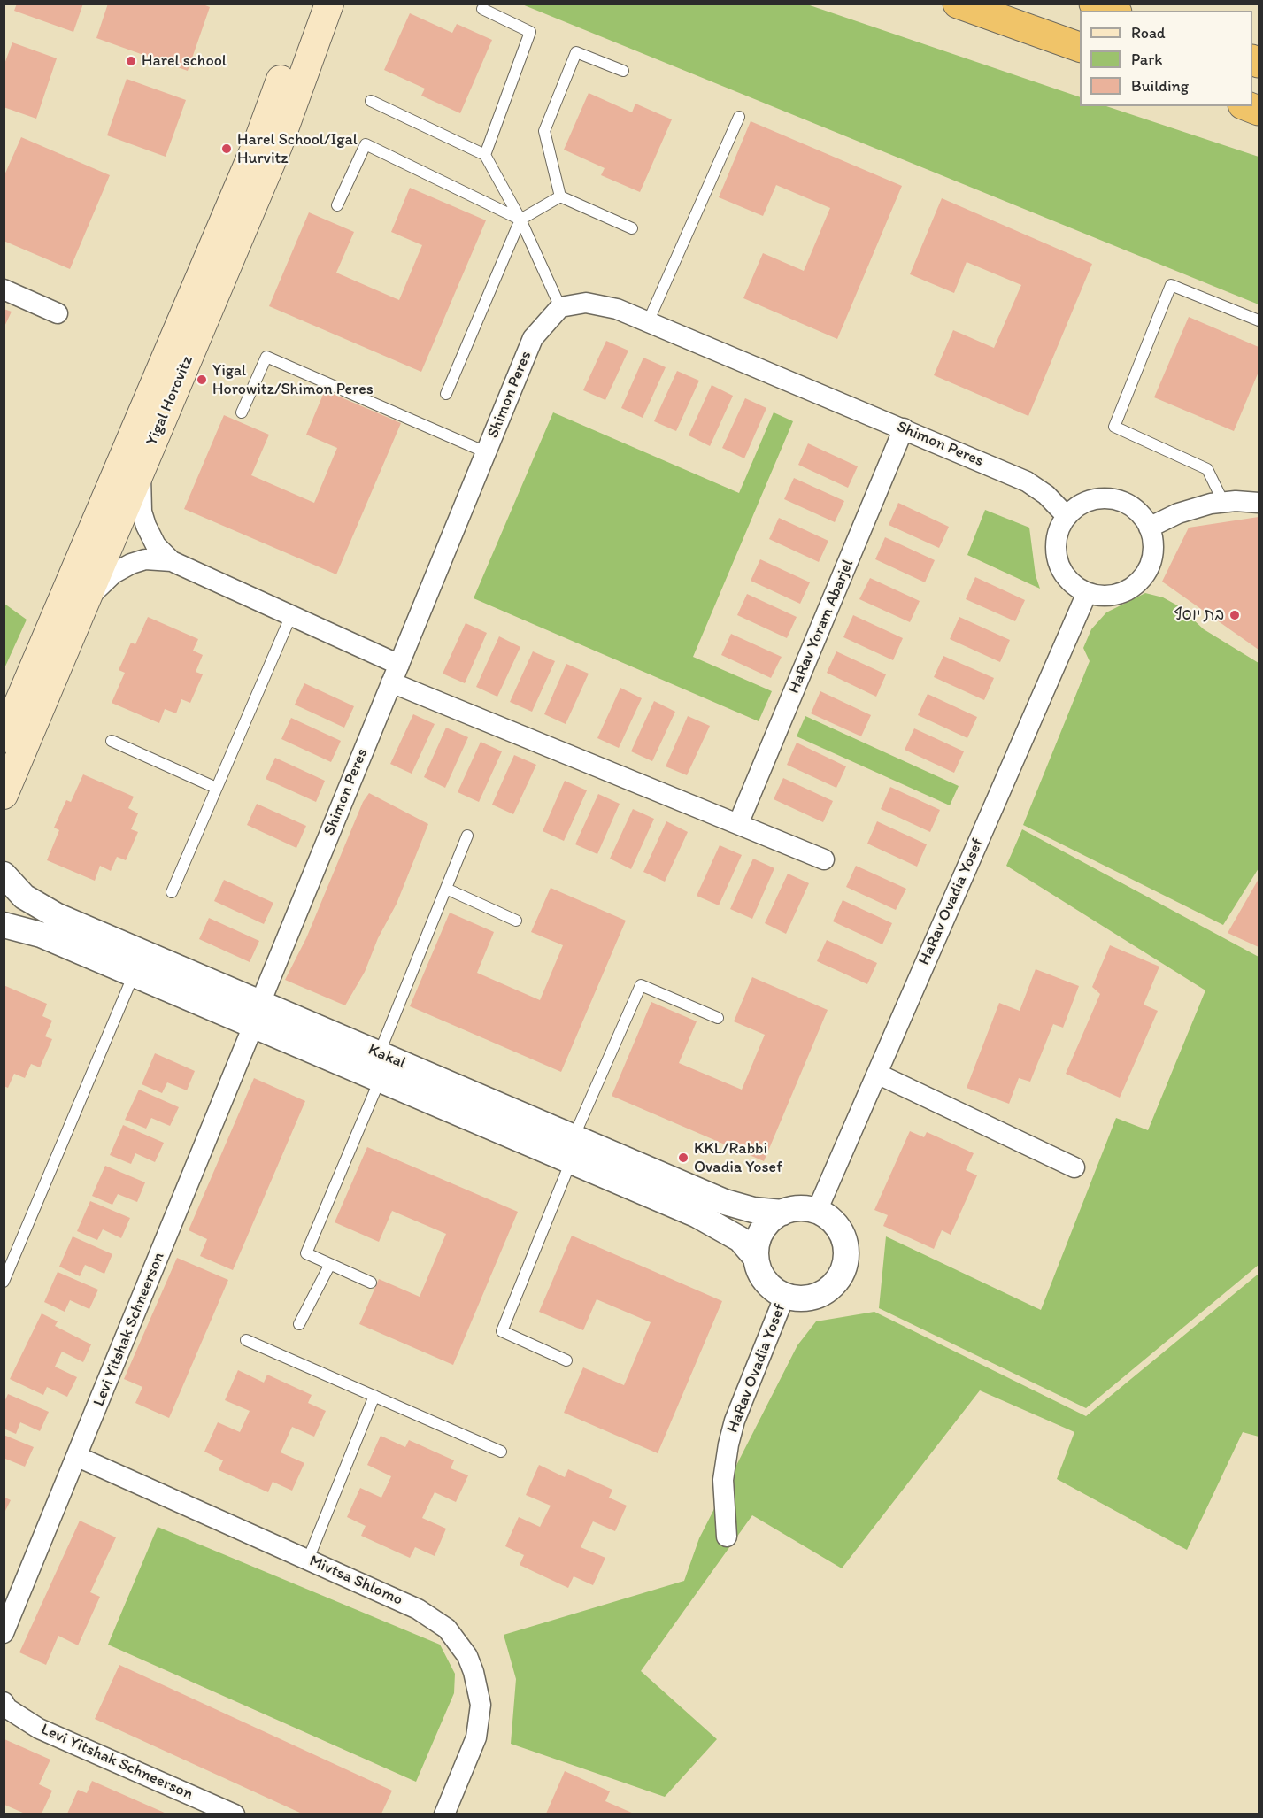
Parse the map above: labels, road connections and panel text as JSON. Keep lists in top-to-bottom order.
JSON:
{
  "streets": {
    "main road": ["Yigal Horovitz"],
    "street": [
      "Shimon Peres",
      "HaRav Yoram Abarjel",
      "HaRav Ovadia Yosef",
      "Kakal",
      "Levi Yitshak Schneerson",
      "Mivtsa Shlomo"
    ]
  },
  "crossings": [
    ["Shimon Peres", "HaRav Yoram Abarjel"],
    ["Shimon Peres", "HaRav Ovadia Yosef"],
    ["Shimon Peres", "Kakal"],
    ["Shimon Peres", "Levi Yitshak Schneerson"],
    ["HaRav Ovadia Yosef", "Kakal"],
    ["Kakal", "Levi Yitshak Schneerson"],
    ["Levi Yitshak Schneerson", "Mivtsa Shlomo"]
  ],
  "places": [
    "Harel school",
    "Harel School/Igal Hurvitz",
    "Yigal Horowitz/Shimon Peres",
    "בת יוסף",
    "KKL/Rabbi Ovadia Yosef"
  ],
  "legend": ["Road", "Park", "Building"]
}
